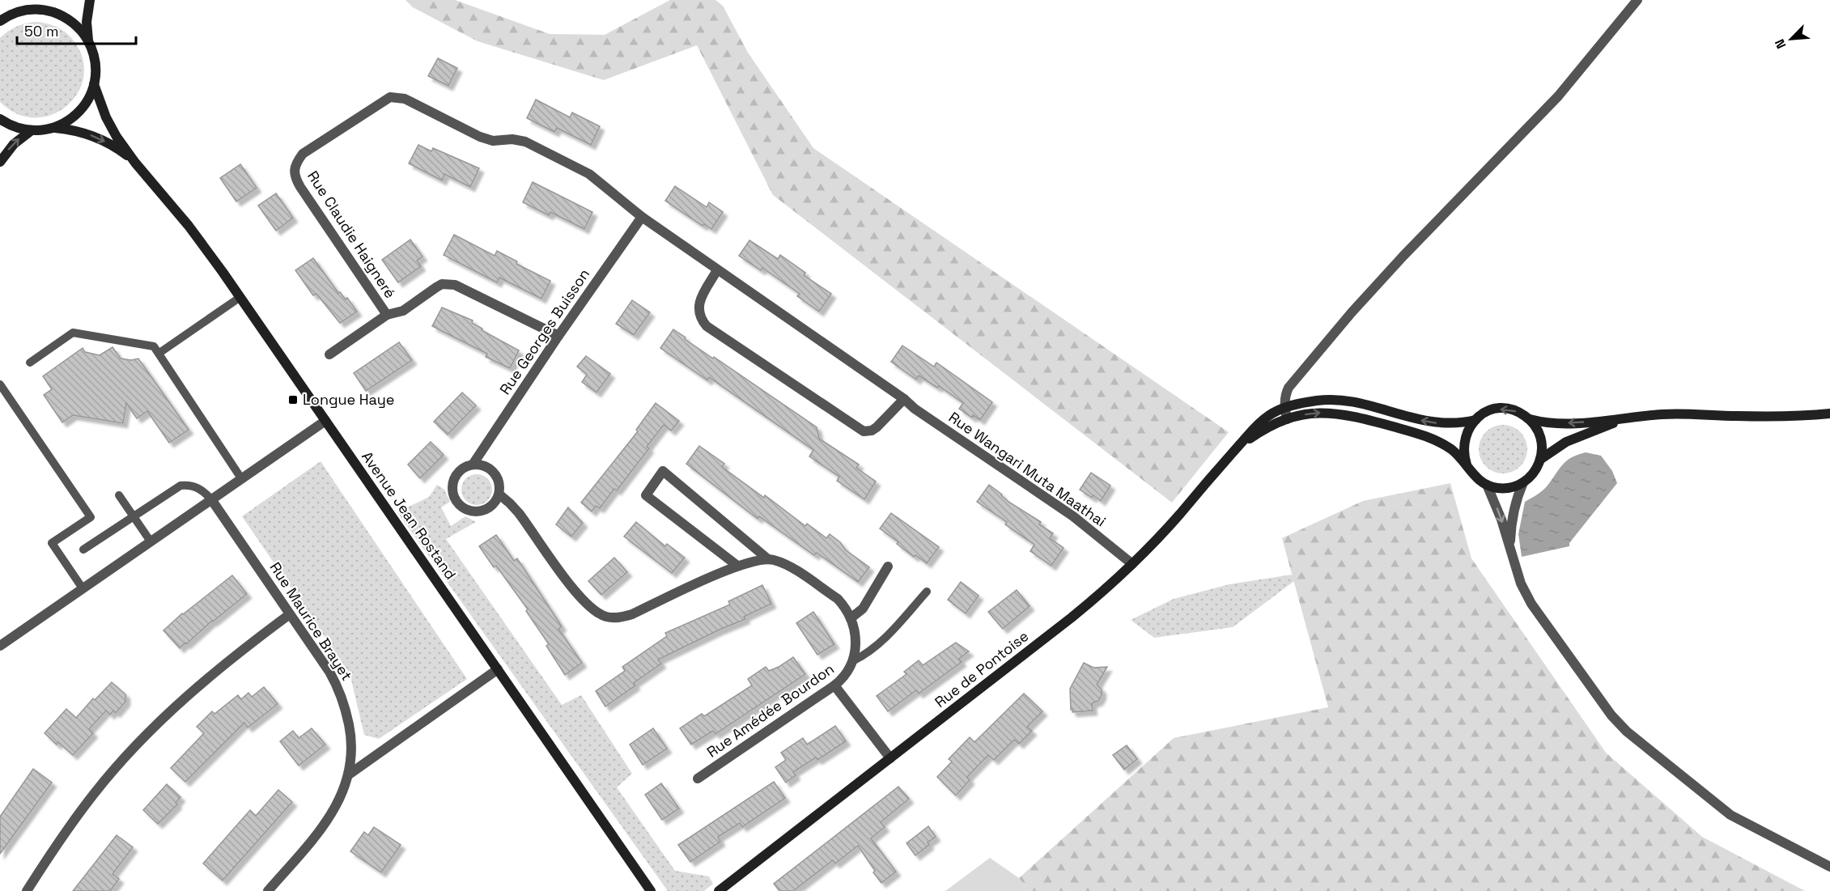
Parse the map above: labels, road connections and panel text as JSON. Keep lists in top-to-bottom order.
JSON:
{
  "streets": {
    "street": [
      "Rue Claudie Haigneré",
      "Rue Georges Buisson",
      "Rue Wangari Muta Maathai",
      "Avenue Jean Rostand",
      "Rue Maurice Brayet",
      "Rue de Pontoise",
      "Rue Amédée Bourdon"
    ]
  },
  "crossings": [
    ["Rue Claudie Haigneré", "Rue Georges Buisson"],
    ["Rue Claudie Haigneré", "Rue Wangari Muta Maathai"],
    ["Rue Georges Buisson", "Rue Wangari Muta Maathai"],
    ["Rue Wangari Muta Maathai", "Rue de Pontoise"]
  ],
  "places": {
    "transit": ["Longue Haye"]
  },
  "scale_bar": "50 m",
  "north": "bottom left"
}
